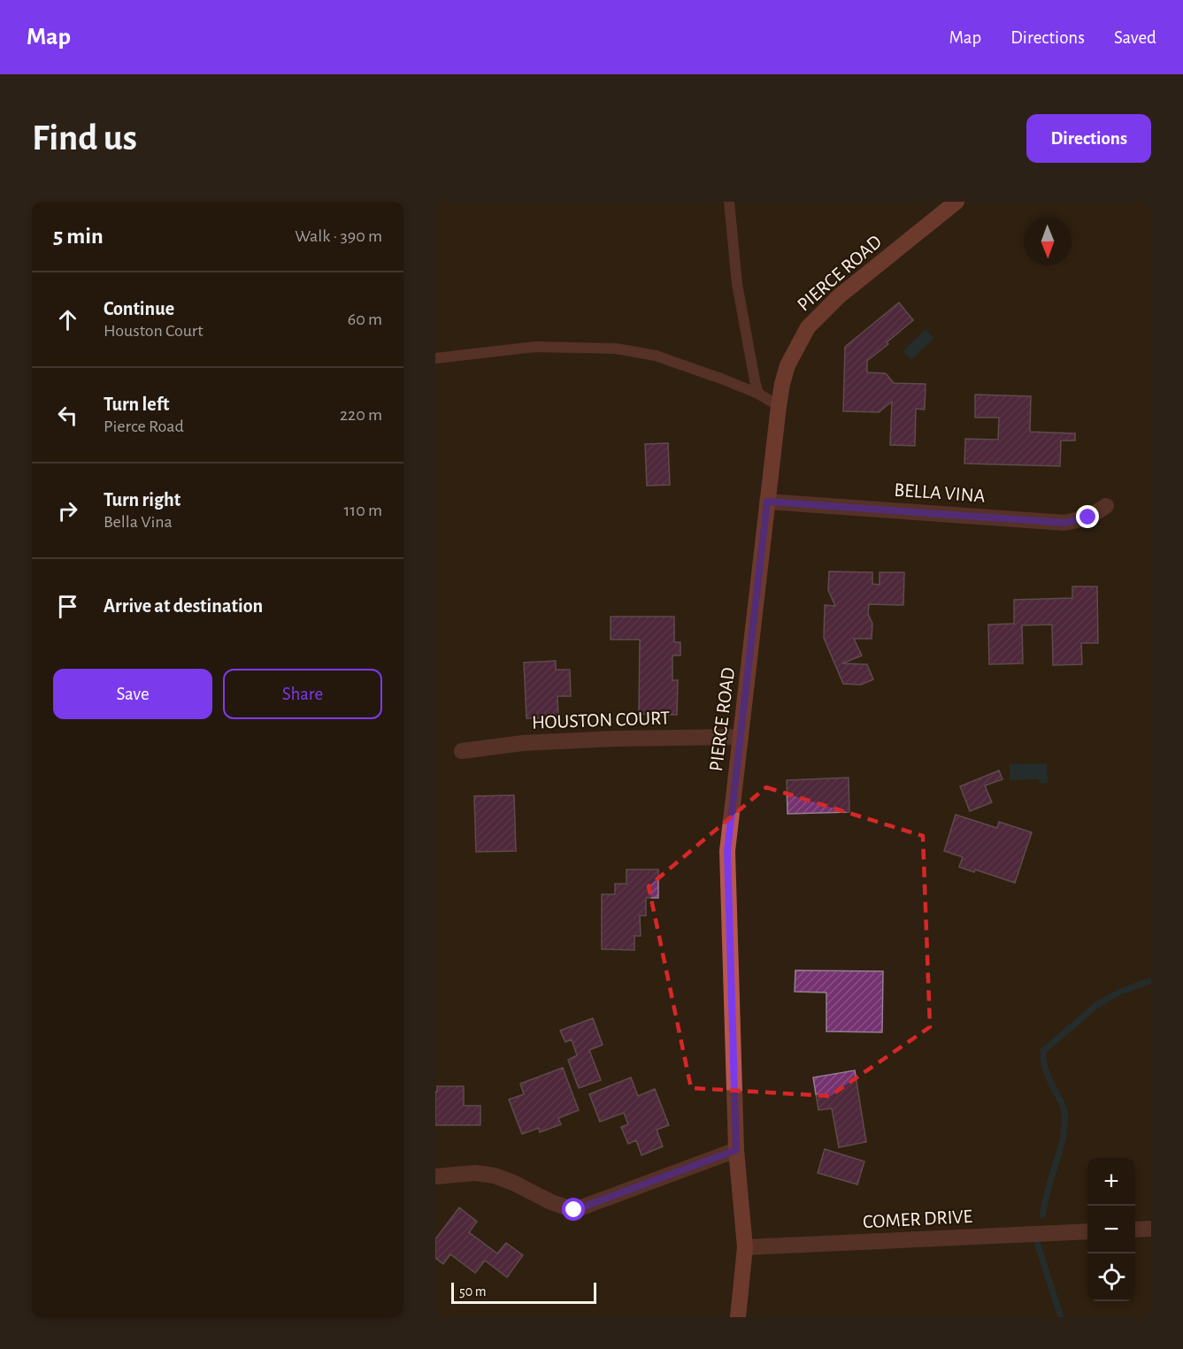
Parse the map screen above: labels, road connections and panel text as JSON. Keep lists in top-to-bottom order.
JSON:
{
  "streets": {
    "street": [
      "PIERCE ROAD",
      "BELLA VINA",
      "HOUSTON COURT",
      "COMER DRIVE"
    ]
  },
  "crossings": [
    ["PIERCE ROAD", "BELLA VINA"],
    ["PIERCE ROAD", "HOUSTON COURT"],
    ["PIERCE ROAD", "COMER DRIVE"]
  ],
  "scale_bar": "50 m",
  "north": "bottom",
  "page": {
    "header": "Map",
    "nav": ["Map", "Directions", "Saved"],
    "buttons": [
      "Directions",
      ["Save", "Share"]
    ],
    "title": "Find us",
    "heading": ["5 min", "Walk · 390 m"],
    "list": [
      ["Continue", "Houston Court", "60 m"],
      ["Turn left", "Pierce Road", "220 m"],
      ["Turn right", "Bella Vina", "110 m"],
      "Arrive at destination"
    ],
    "map_buttons": ["+", "−"],
    "scale": "50 m"
  }
}
